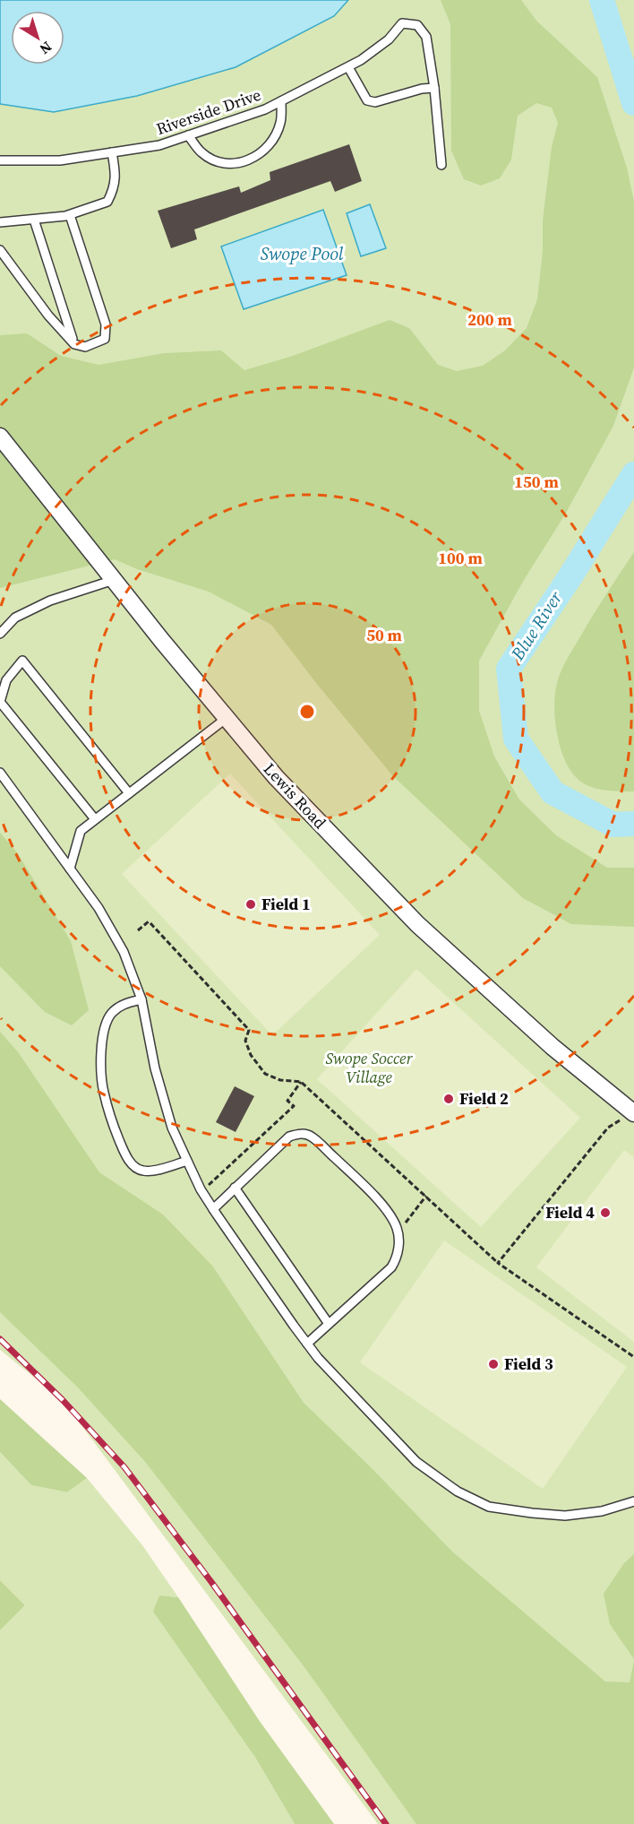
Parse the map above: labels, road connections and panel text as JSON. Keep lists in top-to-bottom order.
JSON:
{
  "streets": {
    "street": ["Lewis Road"],
    "lane": ["Riverside Drive"]
  },
  "water": ["Swope Pool", "Blue River"],
  "parks": ["Swope Soccer Village"],
  "places": [
    "Field 1",
    "Field 2",
    "Field 4",
    "Field 3"
  ],
  "north": "bottom right",
  "rings": [
    "200 m",
    "150 m",
    "100 m",
    "50 m"
  ]
}
